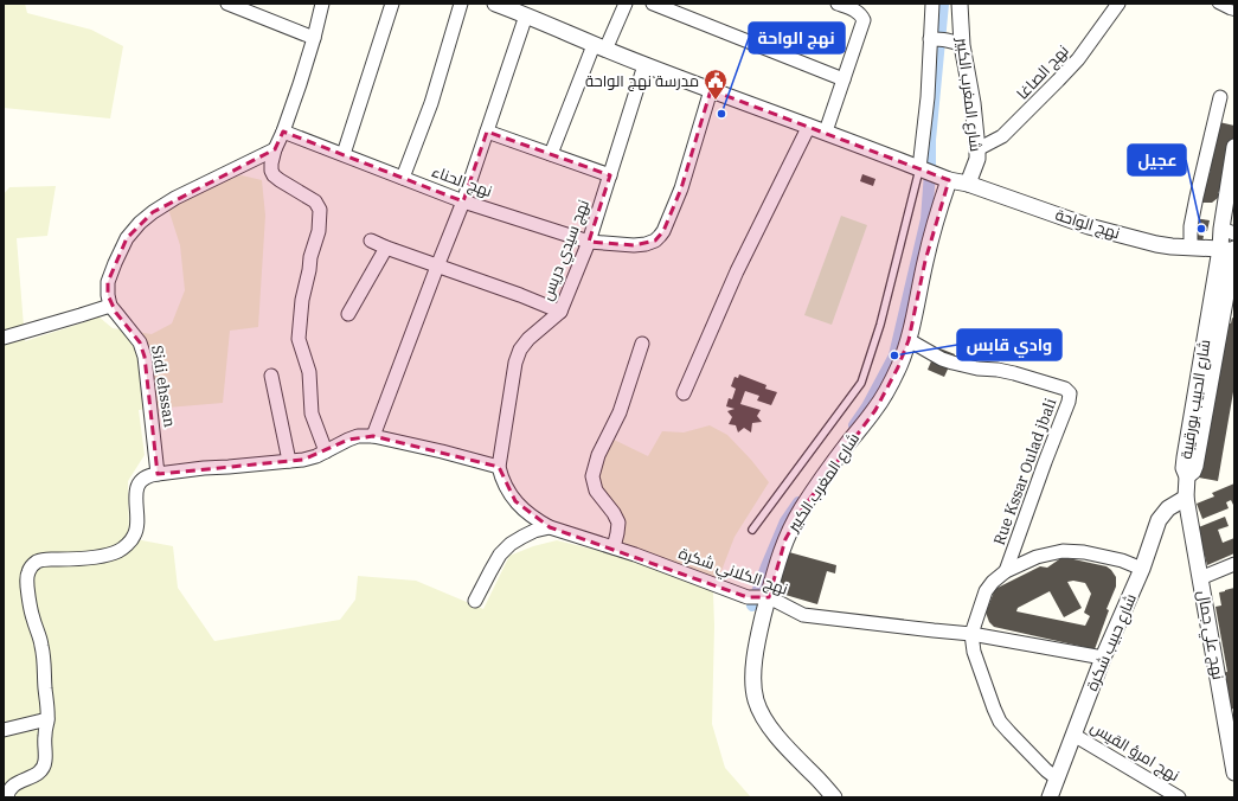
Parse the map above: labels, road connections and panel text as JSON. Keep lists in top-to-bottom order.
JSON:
{
  "streets": {
    "street": [
      "نهج الصاغا",
      "شارع المغرب الكبير",
      "نهج الحناء",
      "نهج الواحة",
      "نهج سيدي دريس",
      "Sidi ehssan",
      "شارع الحبيب بورقيبة",
      "Rue Kssar Oulad jbali",
      "نهج الكلاني شكرة",
      "نهج علي جمال",
      "شارع حبيب شكرة",
      "نهج امرؤ القيس"
    ]
  },
  "crossings": [
    ["نهج الصاغا", "شارع المغرب الكبير"],
    ["شارع المغرب الكبير", "نهج الواحة"],
    ["شارع المغرب الكبير", "Rue Kssar Oulad jbali"],
    ["شارع المغرب الكبير", "نهج الكلاني شكرة"],
    ["نهج الحناء", "نهج الواحة"],
    ["نهج الحناء", "نهج سيدي دريس"],
    ["نهج الواحة", "نهج سيدي دريس"],
    ["نهج الواحة", "شارع الحبيب بورقيبة"],
    ["نهج سيدي دريس", "نهج الكلاني شكرة"],
    ["شارع الحبيب بورقيبة", "نهج علي جمال"],
    ["نهج الكلاني شكرة", "شارع حبيب شكرة"],
    ["نهج علي جمال", "شارع حبيب شكرة"],
    ["شارع حبيب شكرة", "نهج امرؤ القيس"]
  ],
  "places": {
    "public building": ["مدرسة نهج الواحة"],
    "other": ["نهج الواحة", "عجيل", "وادي قابس"]
  }
}
